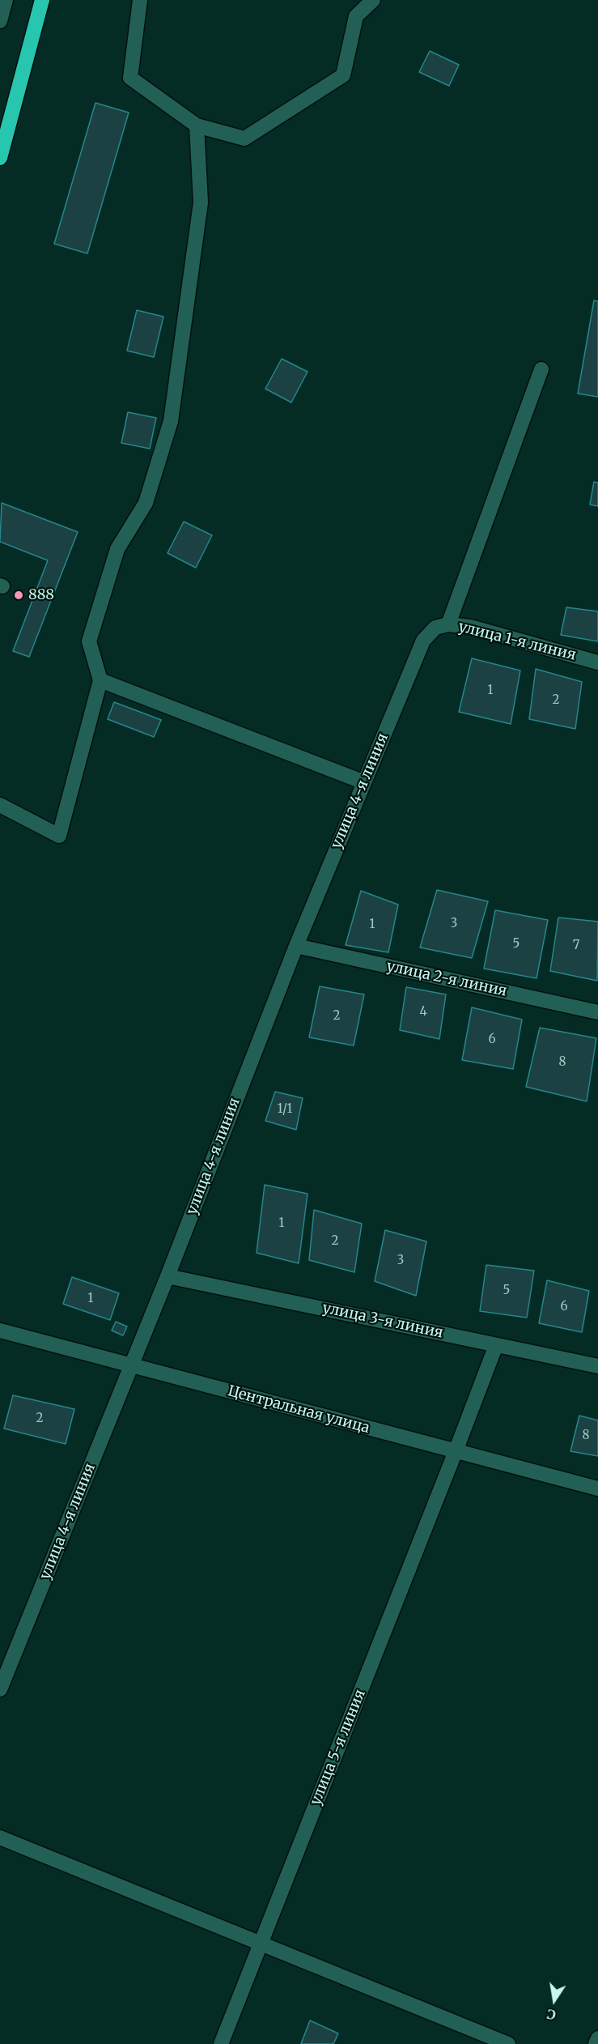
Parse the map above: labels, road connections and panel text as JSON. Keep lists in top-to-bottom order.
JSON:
{
  "streets": {
    "street": [
      "улица 1-я линия",
      "улица 4-я линия",
      "улица 2-я линия",
      "улица 3-я линия",
      "Центральная улица",
      "улица 5-я линия"
    ]
  },
  "crossings": [
    ["улица 1-я линия", "улица 4-я линия"],
    ["улица 4-я линия", "улица 2-я линия"],
    ["улица 4-я линия", "улица 3-я линия"],
    ["улица 4-я линия", "Центральная улица"],
    ["улица 3-я линия", "улица 5-я линия"],
    ["Центральная улица", "улица 5-я линия"]
  ],
  "places": ["888"],
  "house_numbers": [
    "1",
    "2",
    "3",
    "1",
    "5",
    "7",
    "4",
    "2",
    "6",
    "8",
    "1/1",
    "1",
    "2",
    "3",
    "5",
    "1",
    "6",
    "2",
    "8"
  ],
  "north": "bottom"
}
